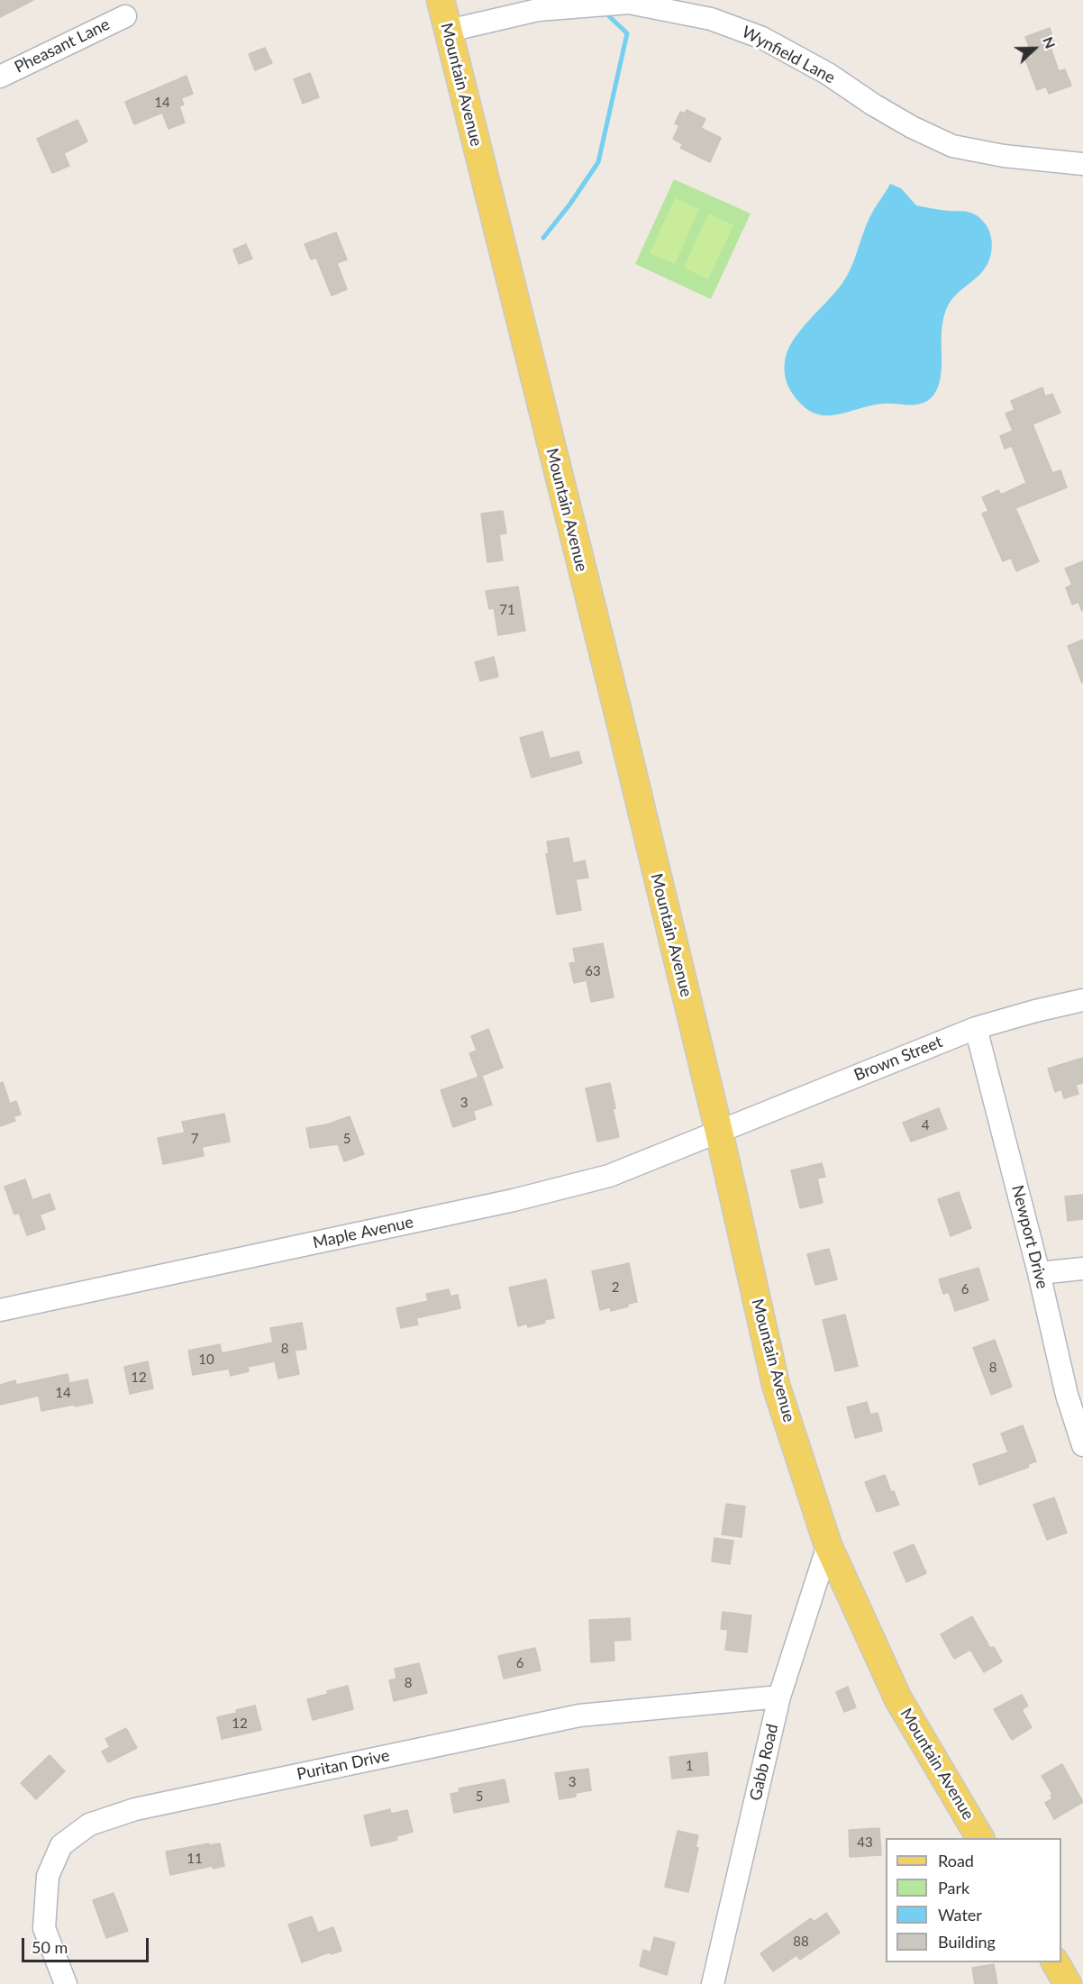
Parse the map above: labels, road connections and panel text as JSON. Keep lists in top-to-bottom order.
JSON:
{
  "streets": {
    "main road": ["Mountain Avenue"],
    "street": [
      "Pheasant Lane",
      "Wynfield Lane",
      "Brown Street",
      "Maple Avenue",
      "Newport Drive",
      "Gabb Road",
      "Puritan Drive"
    ]
  },
  "crossings": [
    ["Wynfield Lane", "Mountain Avenue"],
    ["Mountain Avenue", "Brown Street"],
    ["Mountain Avenue", "Maple Avenue"],
    ["Mountain Avenue", "Gabb Road"],
    ["Brown Street", "Maple Avenue"],
    ["Brown Street", "Newport Drive"],
    ["Gabb Road", "Puritan Drive"]
  ],
  "house_numbers": [
    "14",
    "71",
    "63",
    "3",
    "4",
    "7",
    "5",
    "2",
    "6",
    "8",
    "10",
    "8",
    "12",
    "14",
    "6",
    "8",
    "12",
    "1",
    "3",
    "5",
    "43",
    "11",
    "88"
  ],
  "legend": [
    "Road",
    "Park",
    "Water",
    "Building"
  ],
  "scale_bar": "50 m",
  "north": "right"
}
